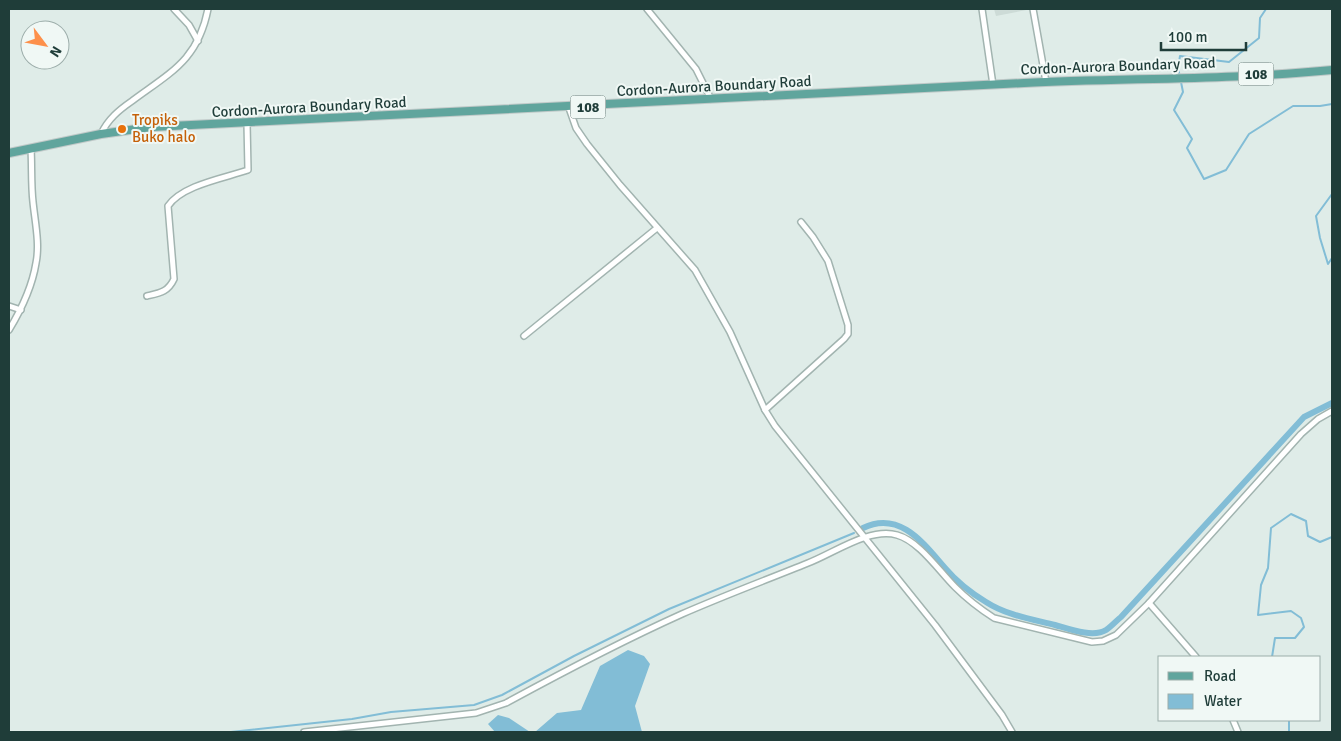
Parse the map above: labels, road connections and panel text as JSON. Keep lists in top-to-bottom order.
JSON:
{
  "streets": {
    "main road": ["Cordon-Aurora Boundary Road", "108"]
  },
  "places": ["Tropiks Buko halo"],
  "legend": ["Road", "Water"],
  "scale_bar": "100 m",
  "north": "bottom right"
}
